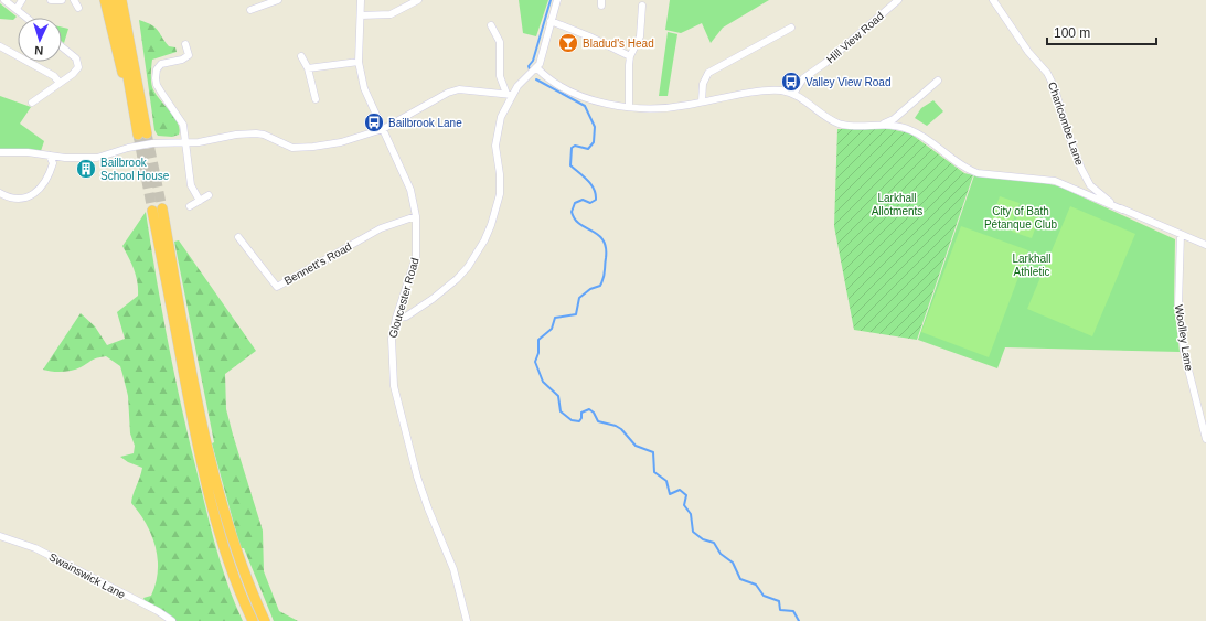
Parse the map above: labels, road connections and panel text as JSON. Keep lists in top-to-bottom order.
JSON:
{
  "streets": {
    "street": [
      "Hill View Road",
      "Charlcombe Lane",
      "Bennett's Road",
      "Gloucester Road",
      "Woolley Lane",
      "Swainswick Lane"
    ]
  },
  "crossings": [
    ["Charlcombe Lane", "Woolley Lane"],
    ["Bennett's Road", "Gloucester Road"]
  ],
  "parks": ["Larkhall Allotments", "City of Bath Pétanque Club", "Larkhall Athletic"],
  "places": {
    "bar": ["Bladud's Head"],
    "bus stop": ["Valley View Road", "Bailbrook Lane"],
    "building": ["Bailbrook School House"]
  },
  "scale_bar": "100 m",
  "north": "bottom"
}
